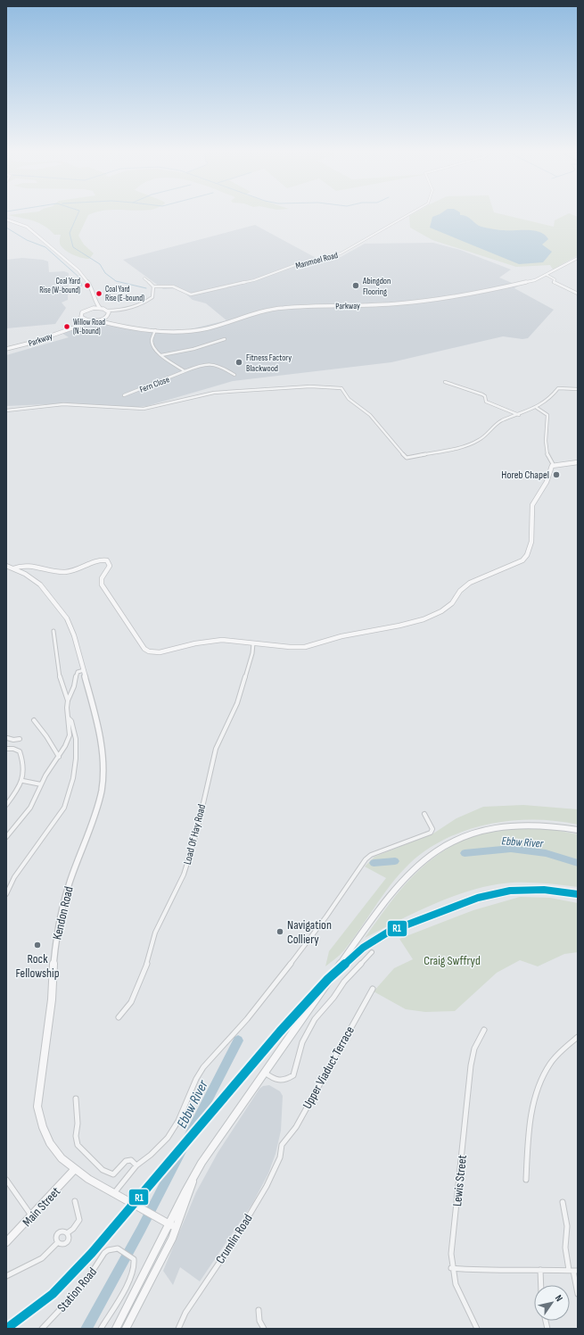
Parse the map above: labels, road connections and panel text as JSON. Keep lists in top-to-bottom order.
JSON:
{
  "streets": {
    "street": [
      "Manmoel Road",
      "Parkway",
      "Fern Close",
      "Load Of Hay Road",
      "Kendon Road",
      "Upper Viaduct Terrace",
      "Lewis Street",
      "Main Street",
      "Crumlin Road",
      "Station Road"
    ]
  },
  "crossings": [
    ["Parkway", "Fern Close"],
    ["Kendon Road", "Main Street"],
    ["Upper Viaduct Terrace", "Crumlin Road"]
  ],
  "water": ["Ebbw River"],
  "parks": ["Craig Swffryd"],
  "places": [
    "Coal Yard Rise (W-bound)",
    "Abingdon Flooring",
    "Coal Yard Rise (E-bound)",
    "Willow Road (N-bound)",
    "Fitness Factory Blackwood",
    "Horeb Chapel",
    "Navigation Colliery",
    "Rock Fellowship"
  ],
  "lines": ["transit line R1"],
  "north": "top right"
}
